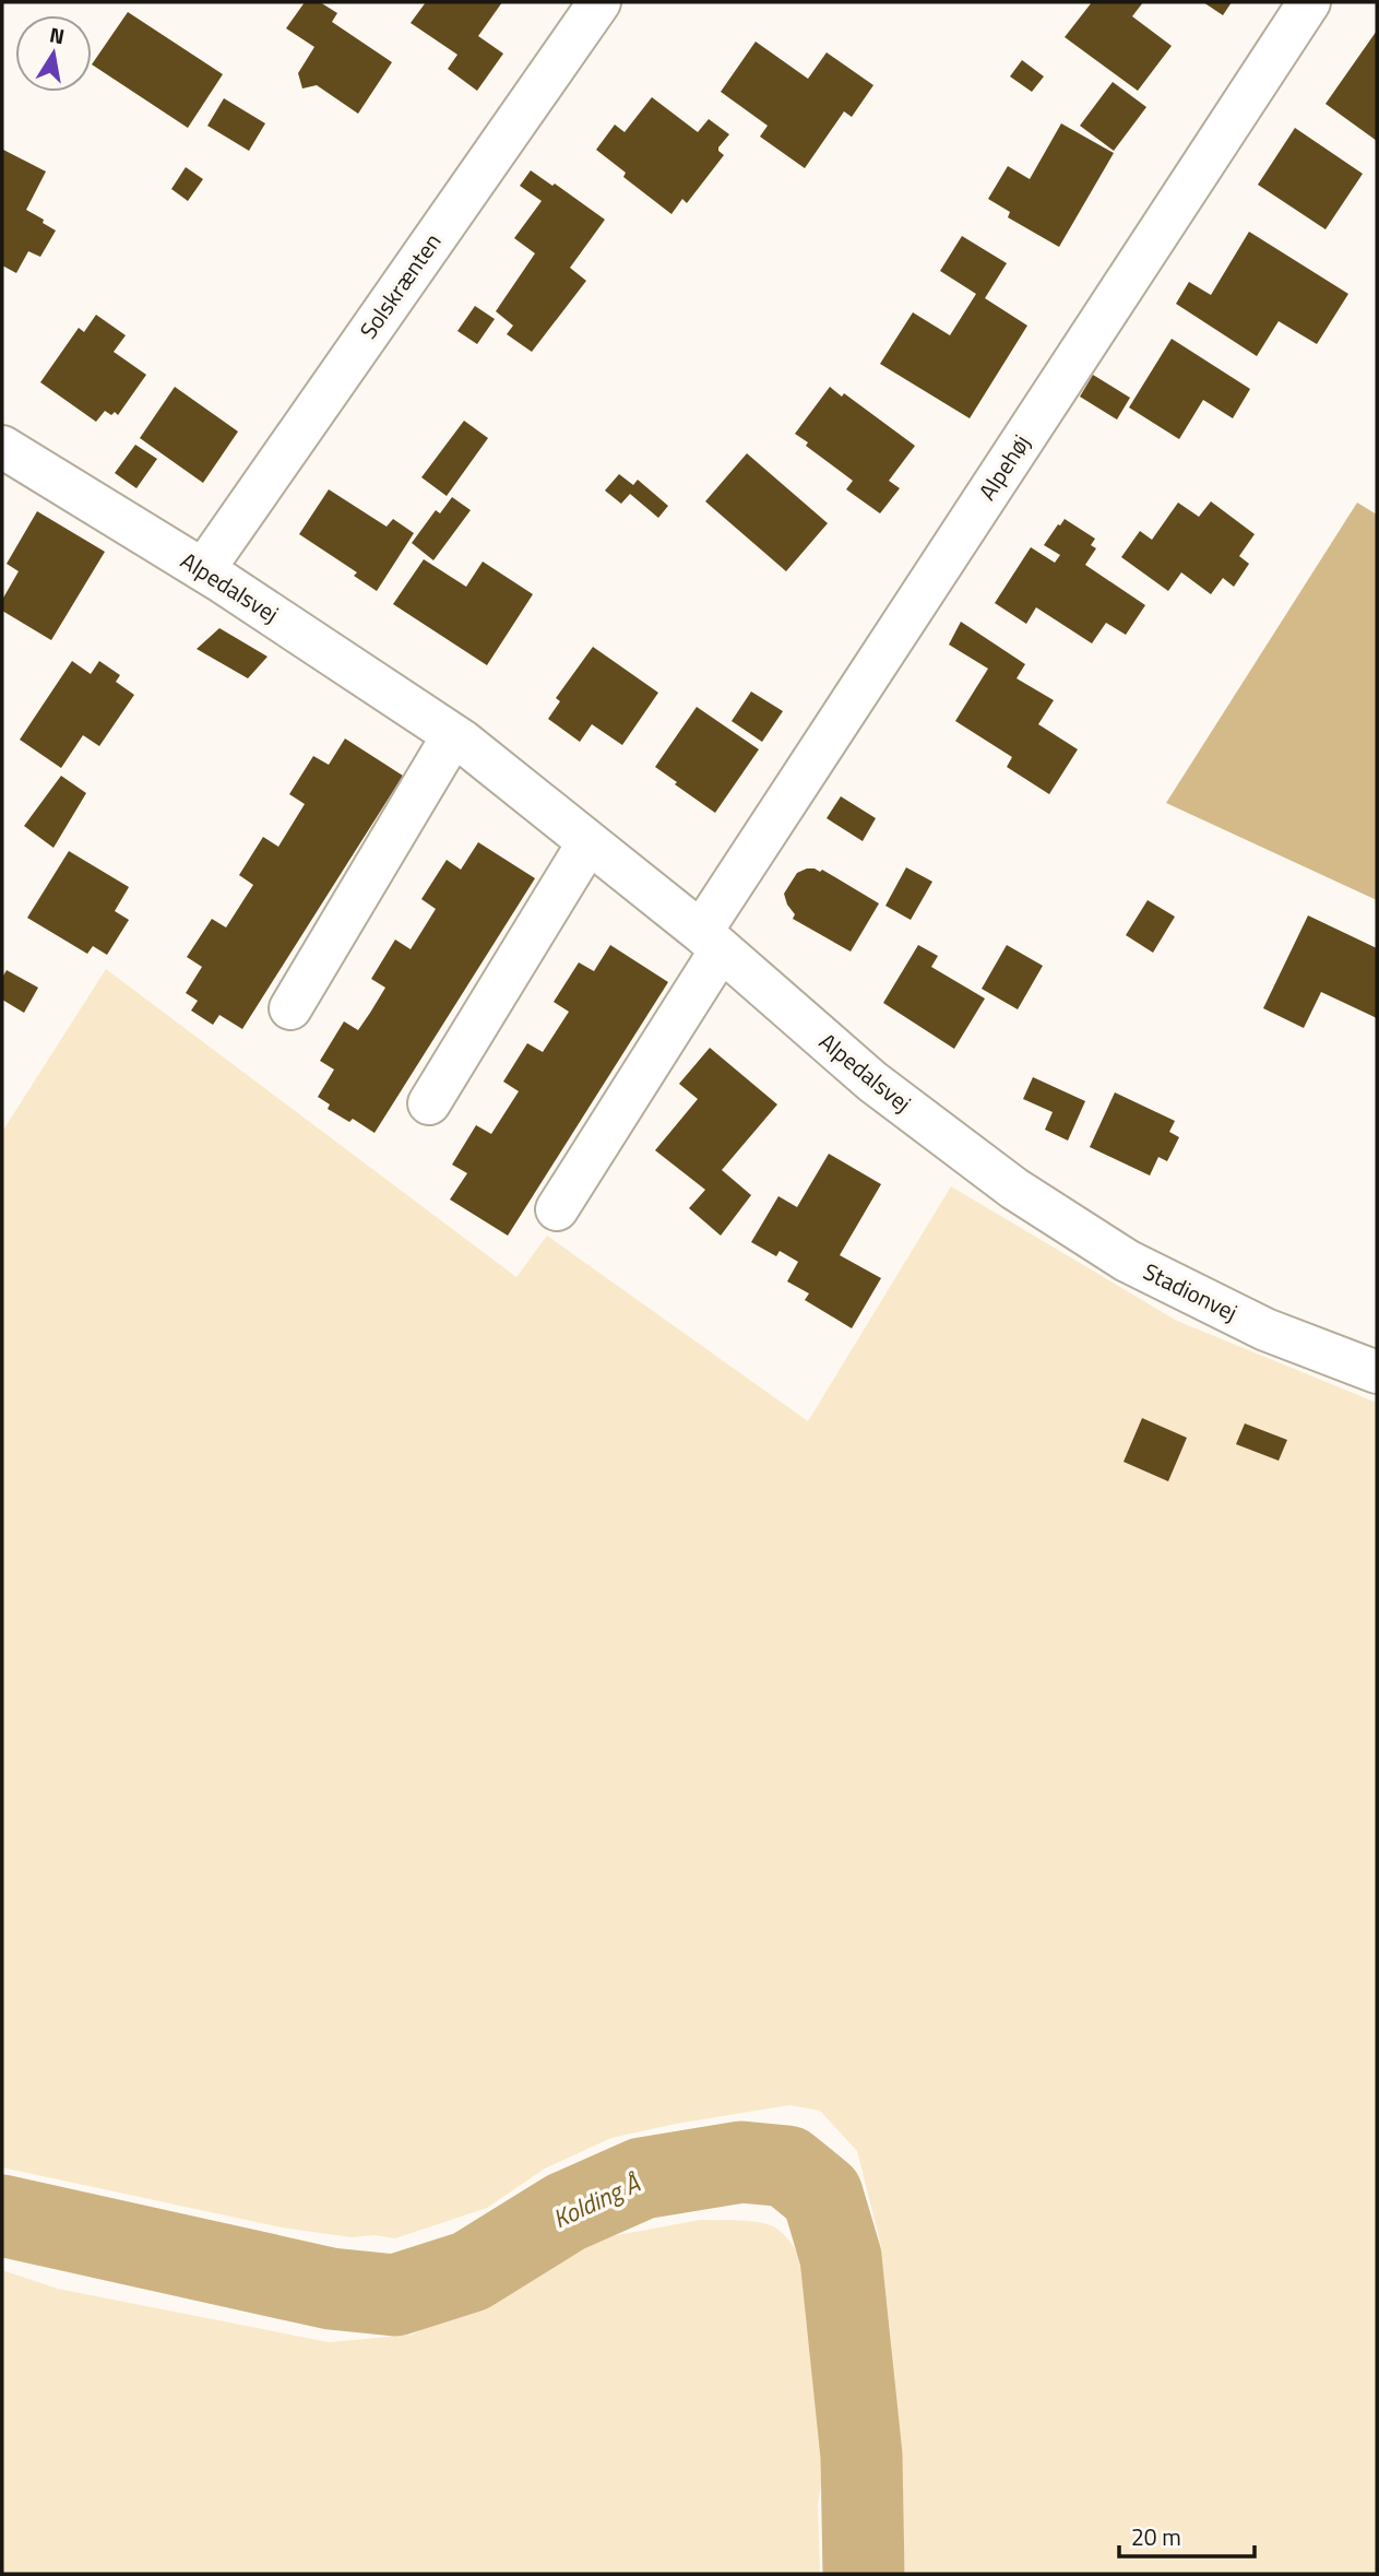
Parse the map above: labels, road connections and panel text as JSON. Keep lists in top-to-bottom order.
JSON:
{
  "streets": {
    "street": [
      "Solskrænten",
      "Alpehøj",
      "Alpedalsvej",
      "Stadionvej"
    ]
  },
  "crossings": [
    ["Solskrænten", "Alpedalsvej"],
    ["Alpehøj", "Alpedalsvej"],
    ["Alpedalsvej", "Stadionvej"]
  ],
  "water": ["Kolding Å"],
  "scale_bar": "20 m",
  "north": "top"
}
